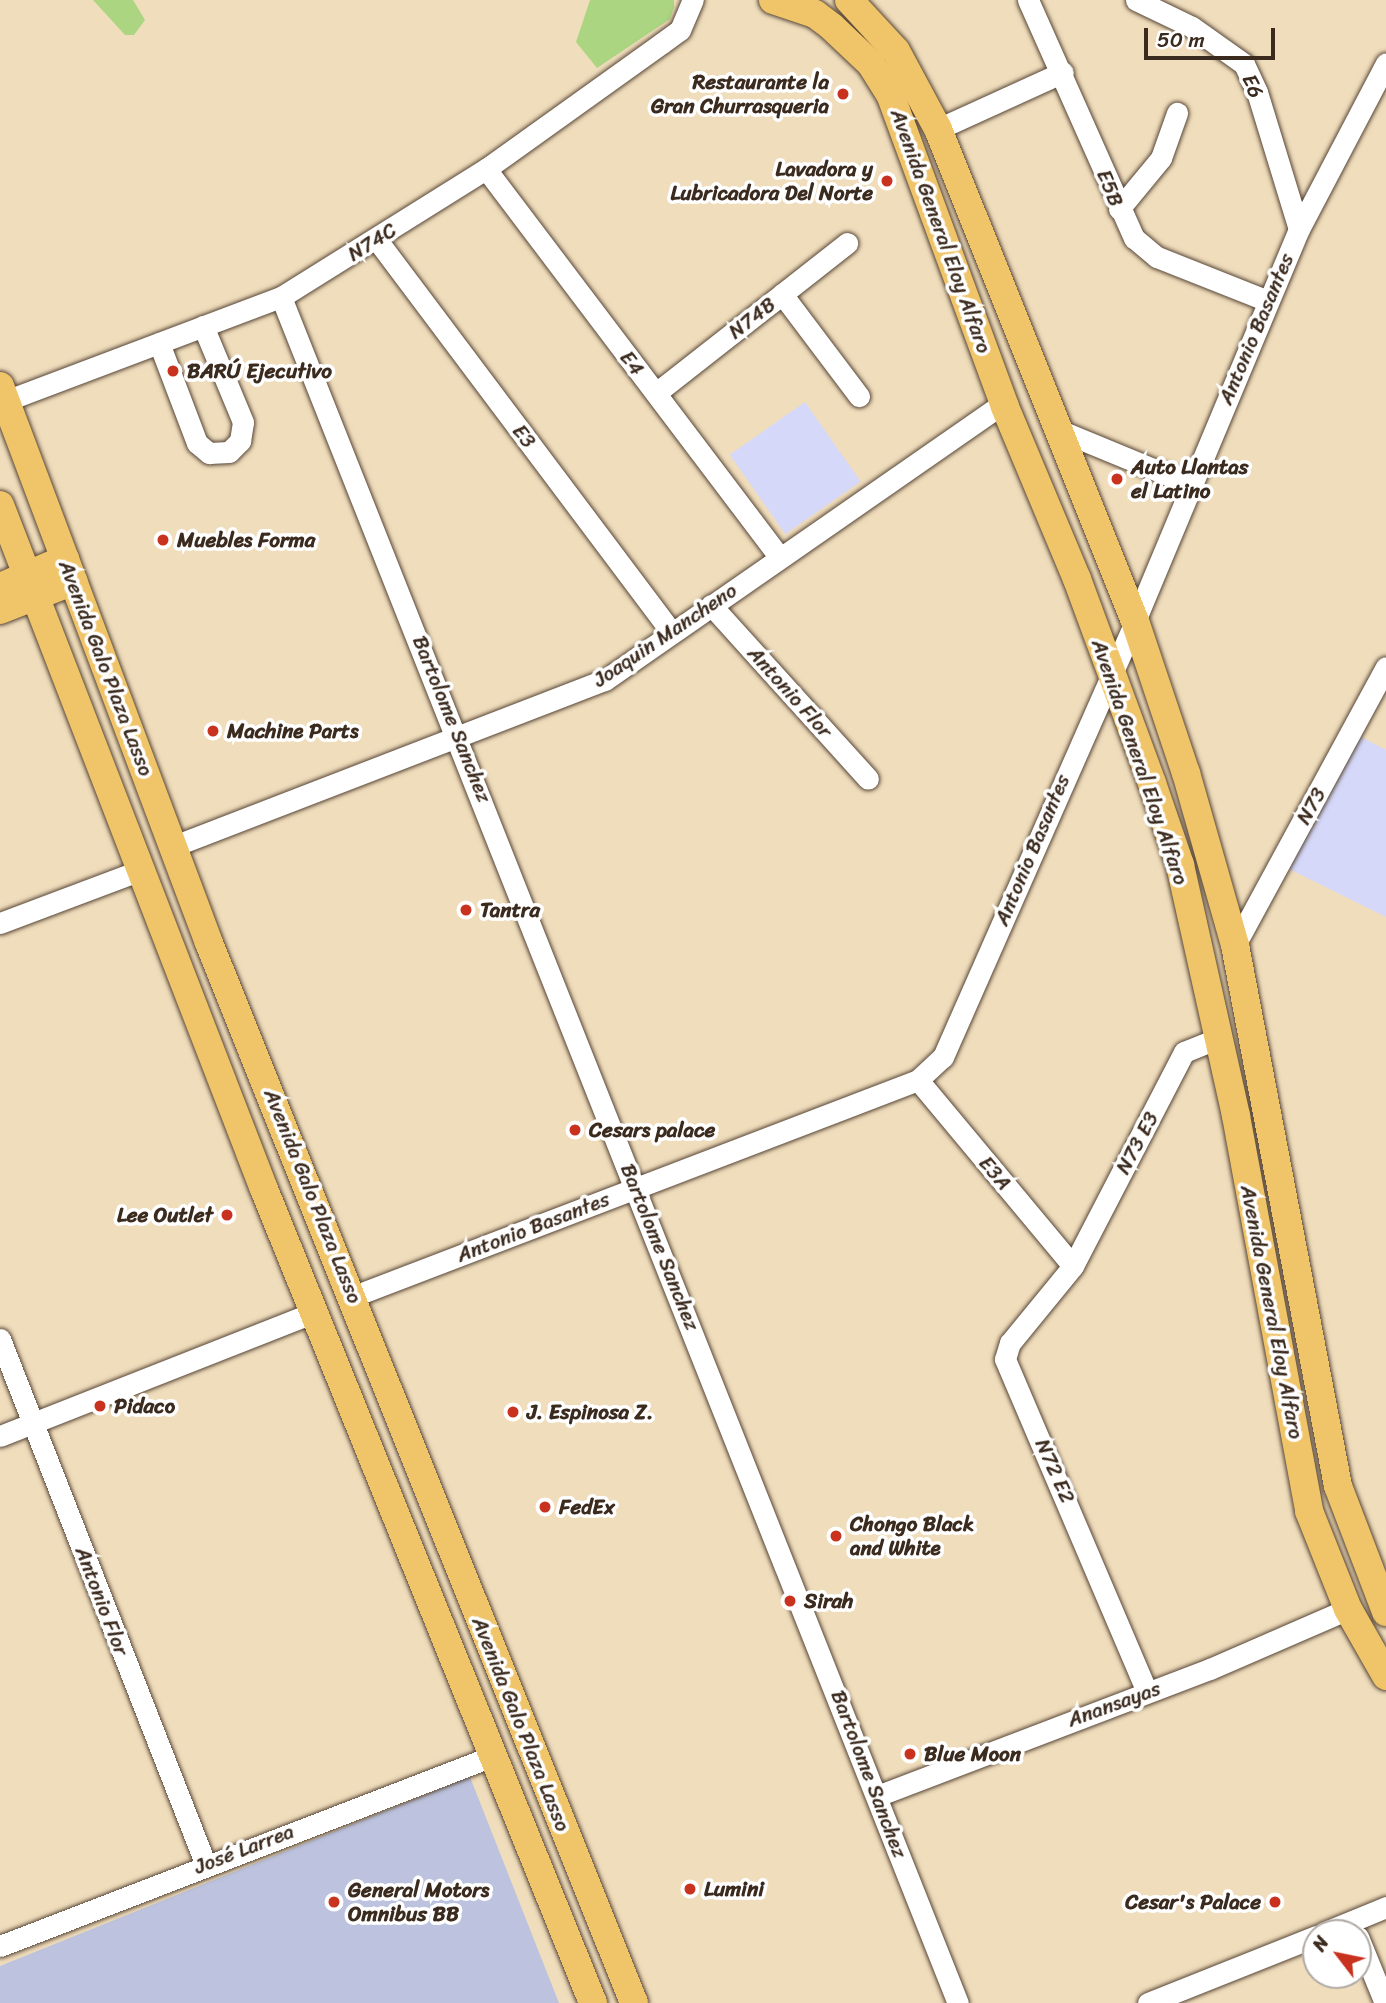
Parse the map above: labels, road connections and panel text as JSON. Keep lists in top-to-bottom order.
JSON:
{
  "streets": {
    "main road": ["Avenida General Eloy Alfaro", "Avenida Galo Plaza Lasso"],
    "street": [
      "E6",
      "E5B",
      "N74C",
      "N74B",
      "Antonio Basantes",
      "E4",
      "E3",
      "Joaquin Mancheno",
      "Antonio Flor",
      "Bartolome Sanchez",
      "N73",
      "N73 E3",
      "E3A",
      "N72 E2",
      "Anansayas",
      "José Larrea"
    ]
  },
  "crossings": [
    ["E6", "Antonio Basantes"],
    ["E5B", "Antonio Basantes"],
    ["Avenida General Eloy Alfaro", "Antonio Basantes"],
    ["Avenida General Eloy Alfaro", "Joaquin Mancheno"],
    ["Avenida General Eloy Alfaro", "N73"],
    ["Avenida General Eloy Alfaro", "N73 E3"],
    ["Avenida General Eloy Alfaro", "Anansayas"],
    ["N74C", "E4"],
    ["N74C", "E3"],
    ["N74C", "Avenida Galo Plaza Lasso"],
    ["N74C", "Bartolome Sanchez"],
    ["N74B", "E4"],
    ["Antonio Basantes", "Avenida Galo Plaza Lasso"],
    ["Antonio Basantes", "Bartolome Sanchez"],
    ["Antonio Basantes", "E3A"],
    ["E4", "Joaquin Mancheno"],
    ["E3", "Joaquin Mancheno"],
    ["Joaquin Mancheno", "Avenida Galo Plaza Lasso"],
    ["Joaquin Mancheno", "Antonio Flor"],
    ["Joaquin Mancheno", "Bartolome Sanchez"],
    ["Avenida Galo Plaza Lasso", "José Larrea"],
    ["Antonio Flor", "José Larrea"],
    ["Bartolome Sanchez", "Anansayas"],
    ["N73 E3", "E3A"],
    ["N73 E3", "N72 E2"],
    ["E3A", "N72 E2"],
    ["N72 E2", "Anansayas"]
  ],
  "places": [
    "Restaurante la Gran Churrasqueria",
    "Lavadora y Lubricadora Del Norte",
    "BARÚ Ejecutivo",
    "Auto Llantas el Latino",
    "Muebles Forma",
    "Machine Parts",
    "Tantra",
    "Cesars palace",
    "Lee Outlet",
    "Pidaco",
    "J. Espinosa Z.",
    "FedEx",
    "Chongo Black and White",
    "Sirah",
    "Blue Moon",
    "Lumini",
    "General Motors Omnibus BB",
    "Cesar's Palace"
  ],
  "scale_bar": "50 m",
  "north": "top left"
}
